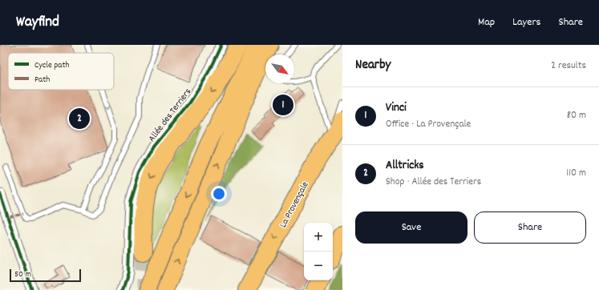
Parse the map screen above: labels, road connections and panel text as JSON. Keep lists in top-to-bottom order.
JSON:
{
  "streets": {
    "highway": ["La Provençale"],
    "street": ["Allée des Terriers"]
  },
  "legend": ["Cycle path", "Path"],
  "scale_bar": "50 m",
  "north": "bottom right",
  "page": {
    "header": "Wayfind",
    "nav": ["Map", "Layers", "Share"],
    "heading": ["Nearby", "2 results"],
    "list": [
      {
        "mark": "1",
        "name": "Vinci",
        "note": "Office · La Provençale",
        "value": "80 m"
      },
      {
        "mark": "2",
        "name": "Alltricks",
        "note": "Shop · Allée des Terriers",
        "value": "110 m"
      }
    ],
    "pins": ["1", "2"],
    "buttons": ["Save", "Share"],
    "map_buttons": ["+", "−"],
    "scale": "50 m"
  }
}
